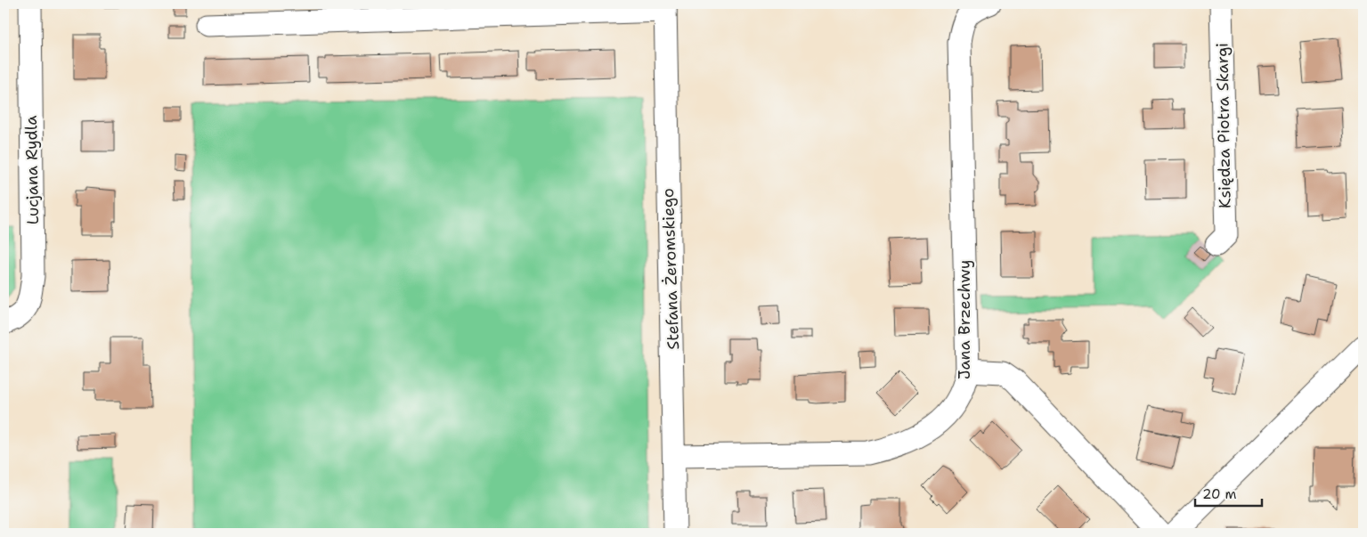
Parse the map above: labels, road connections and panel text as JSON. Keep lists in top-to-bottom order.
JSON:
{
  "streets": {
    "street": [
      "Księdza Piotra Skargi",
      "Lucjana Rydla",
      "Stefana Żeromskiego",
      "Jana Brzechwy"
    ]
  },
  "crossings": [
    ["Stefana Żeromskiego", "Jana Brzechwy"]
  ],
  "scale_bar": "20 m"
}
